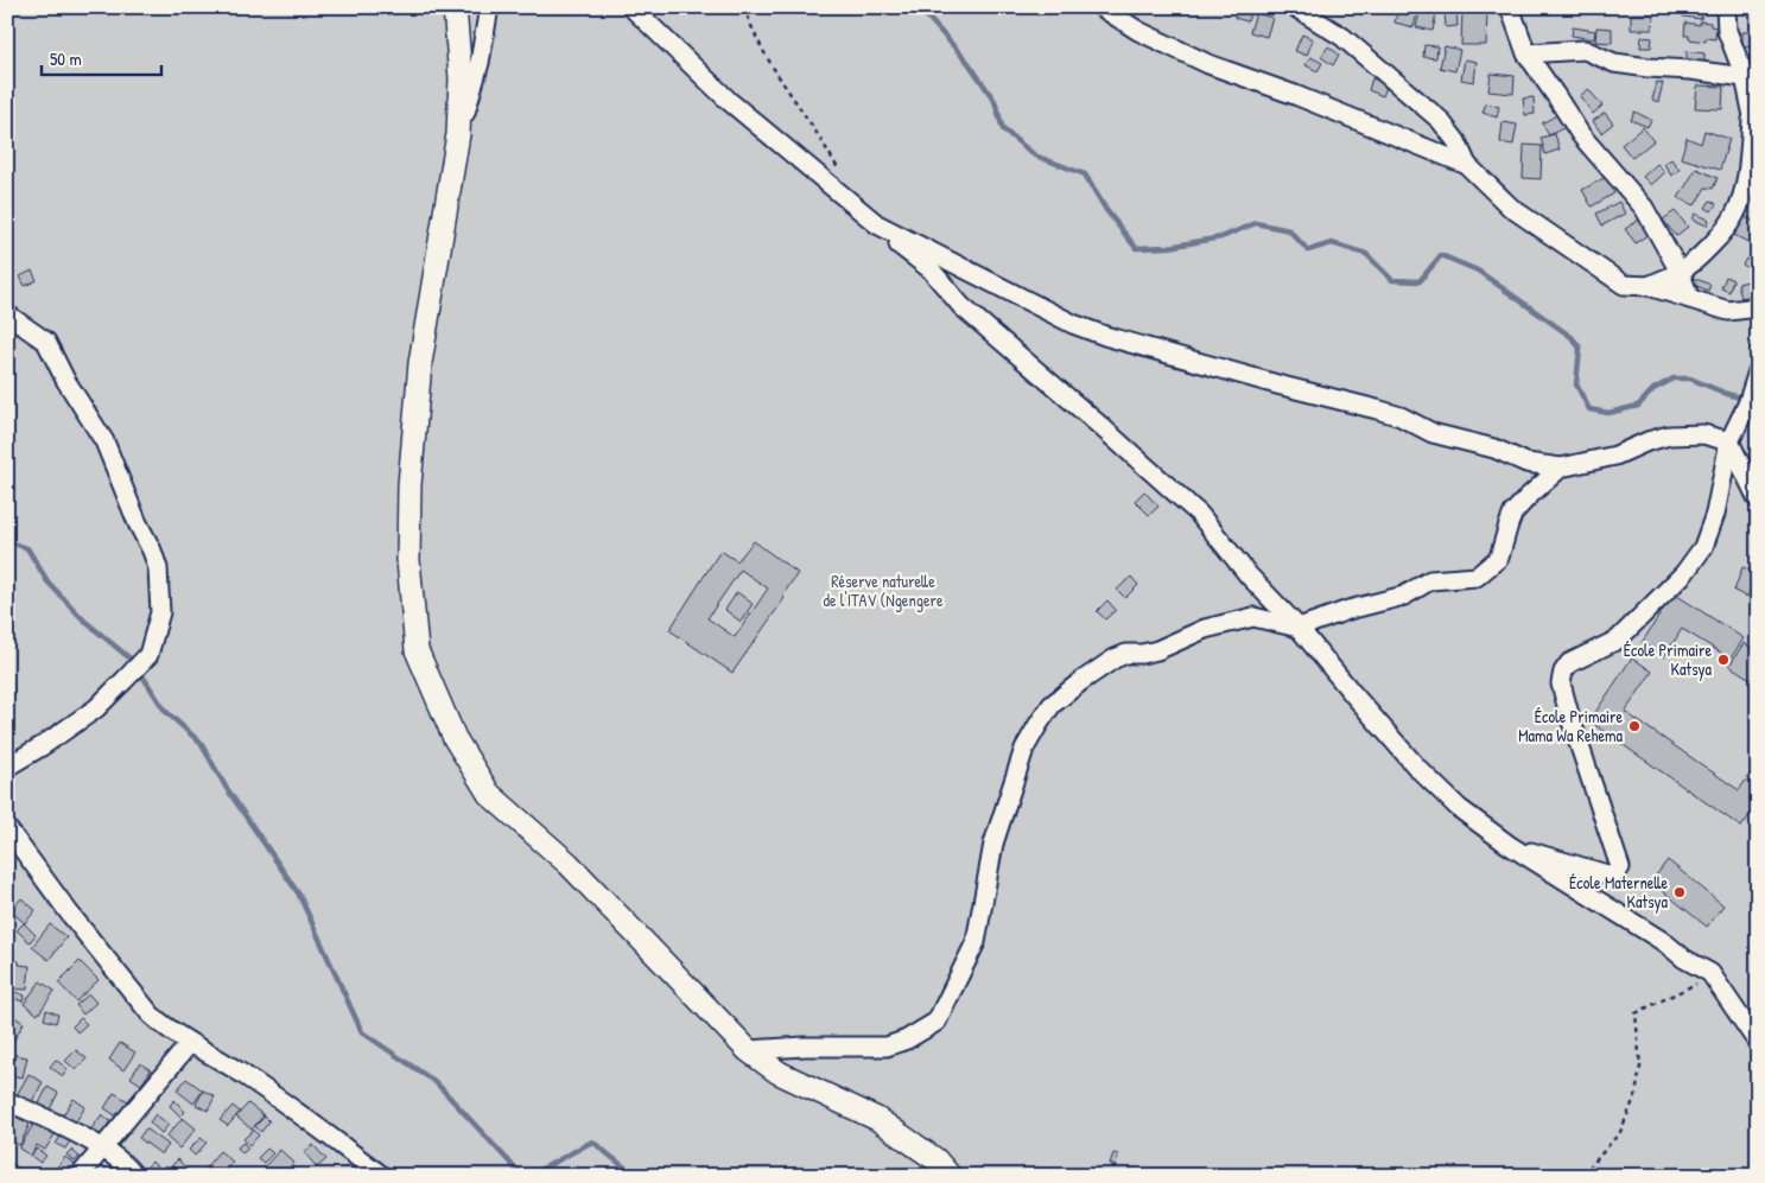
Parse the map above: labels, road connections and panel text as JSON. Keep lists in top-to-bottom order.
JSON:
{
  "parks": ["Réserve naturelle de l'ITAV (Ngengere"],
  "places": ["École Primaire Katsya", "École Primaire Mama Wa Rehema", "École Maternelle Katsya"],
  "scale_bar": "50 m"
}
